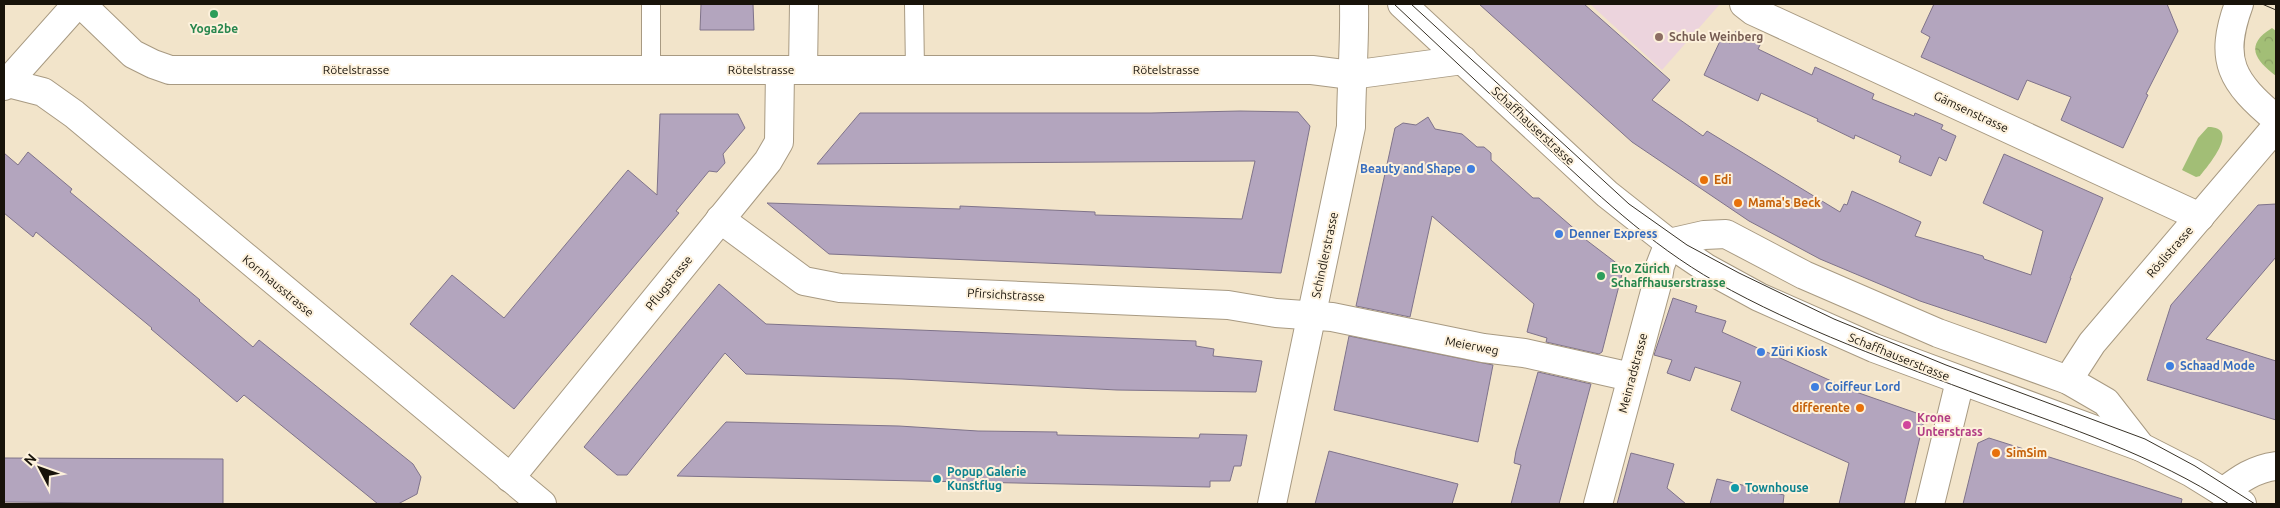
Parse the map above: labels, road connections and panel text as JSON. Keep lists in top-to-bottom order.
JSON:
{
  "streets": {
    "street": [
      "Rötelstrasse",
      "Gämsenstrasse",
      "Schaffhauserstrasse",
      "Röslistrasse",
      "Schindlerstrasse",
      "Pflugstrasse",
      "Kornhausstrasse",
      "Pfirsichstrasse",
      "Meierweg",
      "Meinradstrasse"
    ]
  },
  "crossings": [
    ["Rötelstrasse", "Schaffhauserstrasse"],
    ["Rötelstrasse", "Schindlerstrasse"],
    ["Rötelstrasse", "Pflugstrasse"],
    ["Gämsenstrasse", "Röslistrasse"],
    ["Schaffhauserstrasse", "Meinradstrasse"],
    ["Schindlerstrasse", "Pfirsichstrasse"],
    ["Schindlerstrasse", "Meierweg"],
    ["Pflugstrasse", "Kornhausstrasse"],
    ["Pflugstrasse", "Pfirsichstrasse"],
    ["Pfirsichstrasse", "Meierweg"],
    ["Meierweg", "Meinradstrasse"]
  ],
  "places": [
    "Yoga2be",
    "Schule Weinberg",
    "Beauty and Shape",
    "Edi",
    "Mama's Beck",
    "Denner Express",
    "Evo Zürich Schaffhauserstrasse",
    "Züri Kiosk",
    "Schaad Mode",
    "Coiffeur Lord",
    "differente",
    "Krone Unterstrass",
    "SimSim",
    "Popup Galerie Kunstflug",
    "Townhouse"
  ],
  "north": "top left"
}
